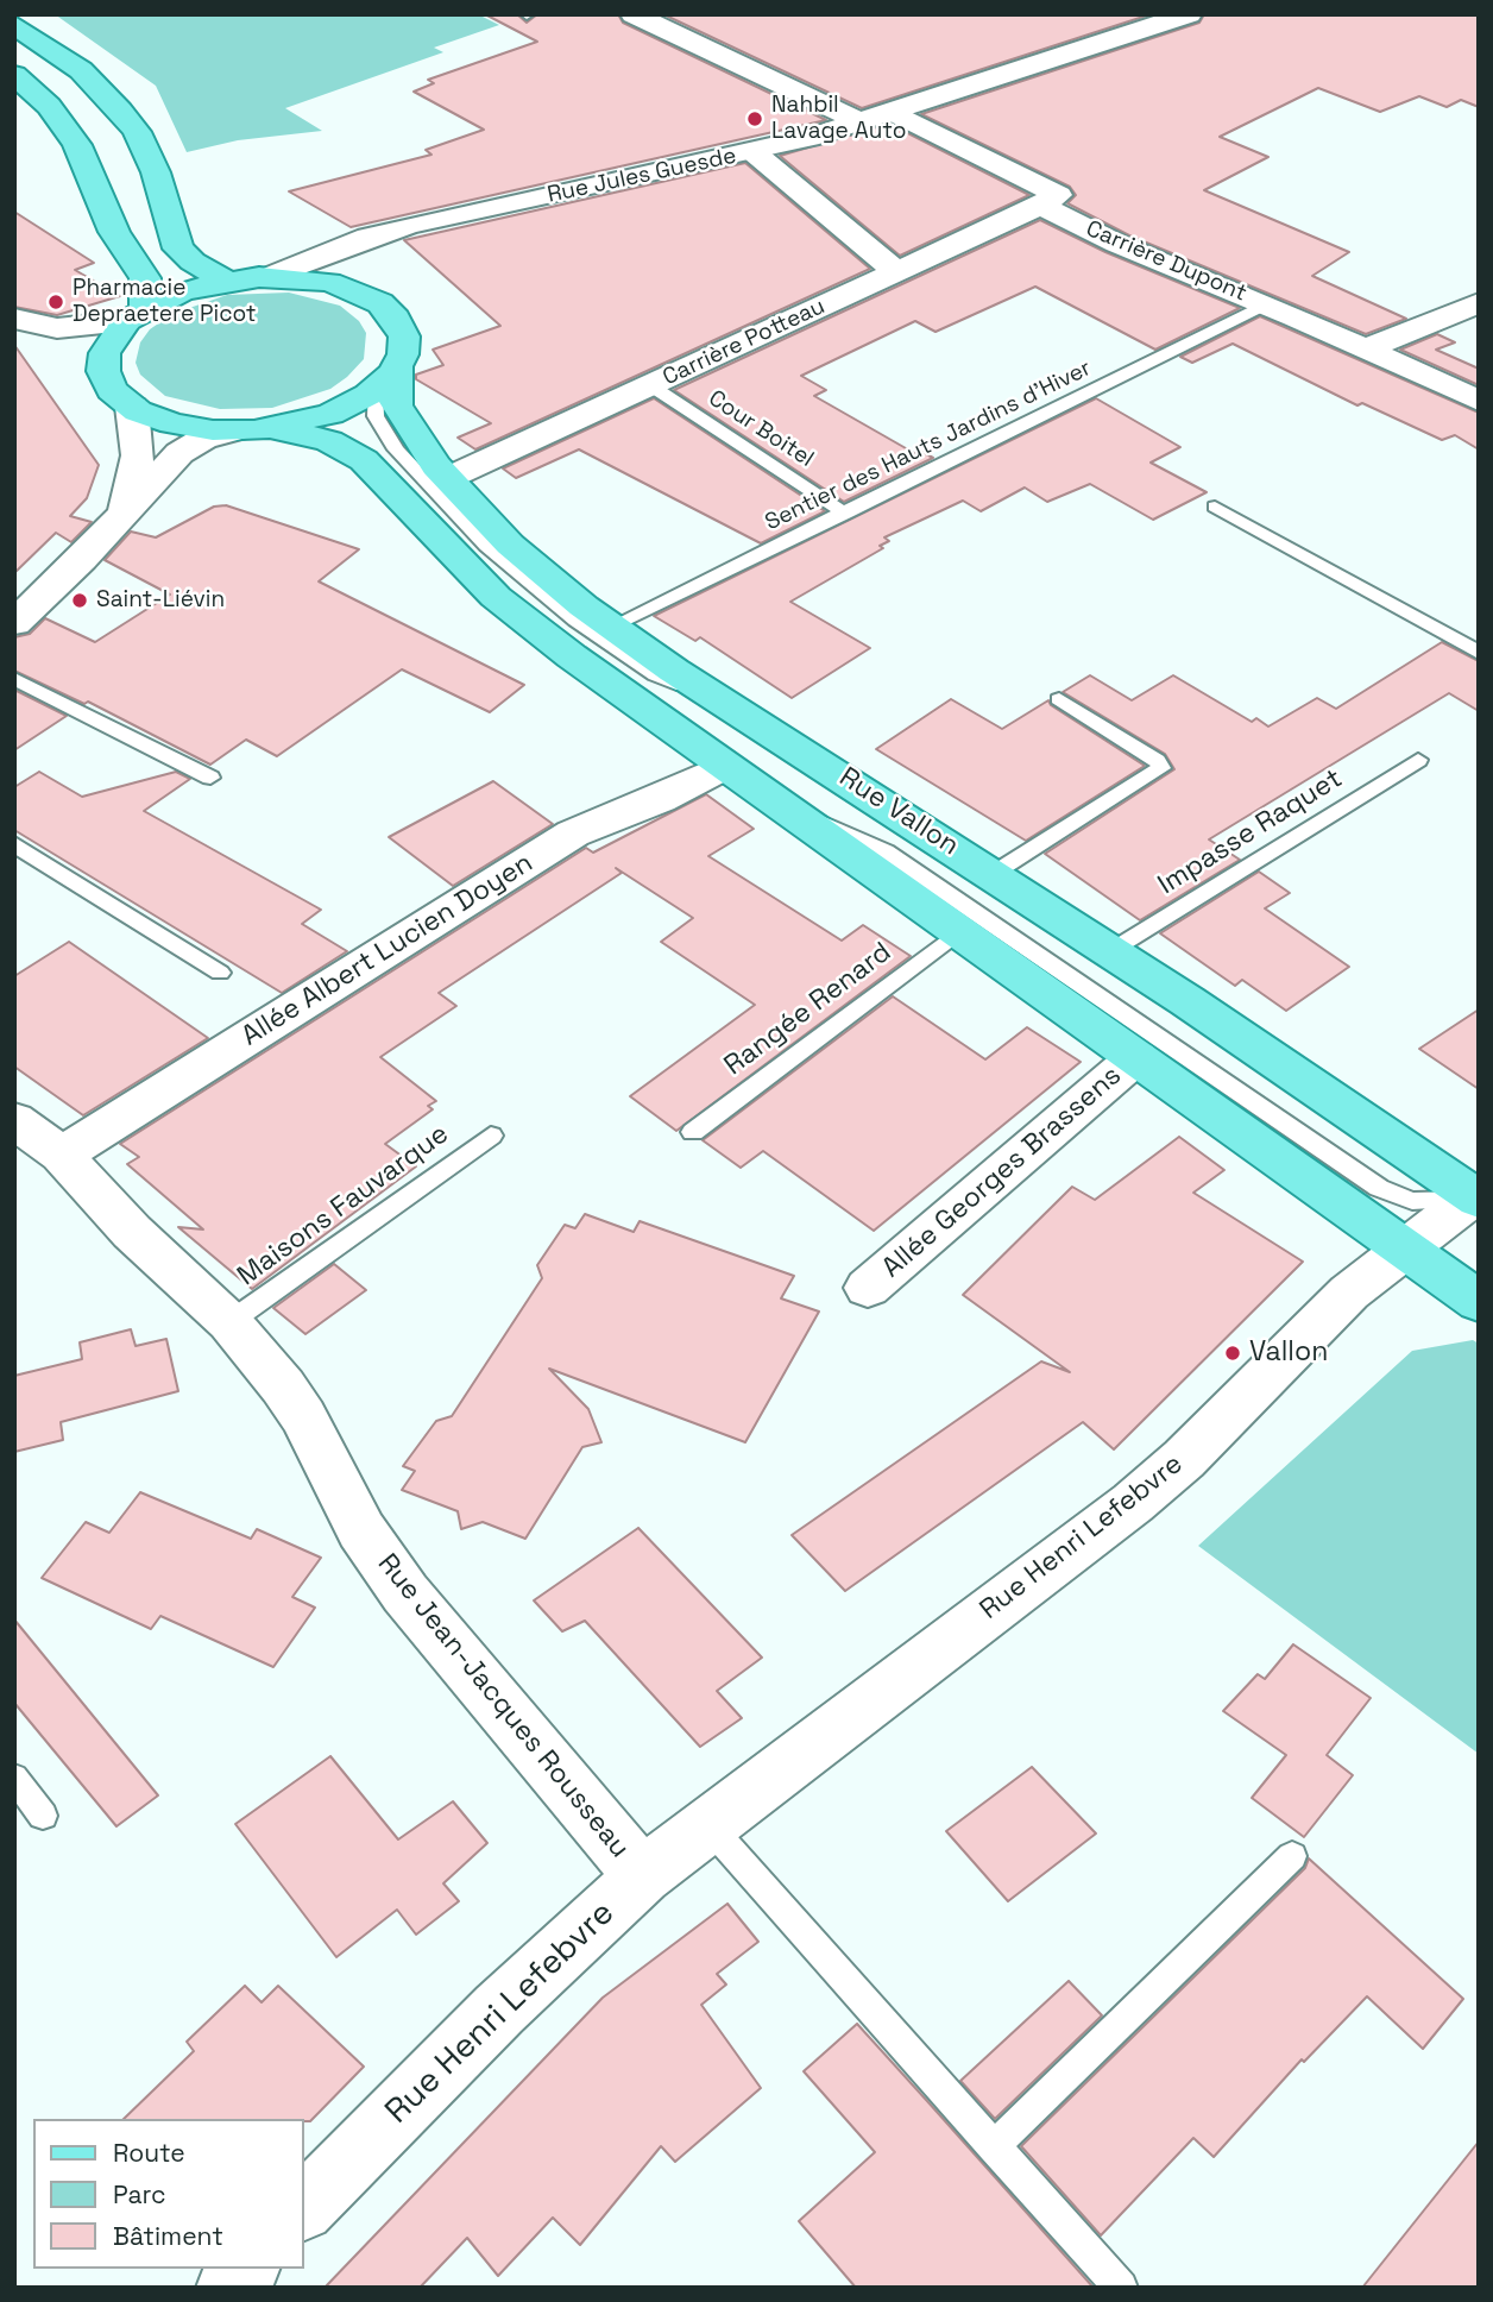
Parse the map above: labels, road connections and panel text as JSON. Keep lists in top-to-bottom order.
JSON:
{
  "streets": {
    "main road": ["Rue Vallon"],
    "street": [
      "Rue Jules Guesde",
      "Carrière Dupont",
      "Carrière Potteau",
      "Allée Albert Lucien Doyen",
      "Allée Georges Brassens",
      "Rue Henri Lefebvre",
      "Rue Jean-Jacques Rousseau"
    ],
    "lane": [
      "Cour Boitel",
      "Sentier des Hauts Jardins d'Hiver",
      "Impasse Raquet",
      "Rangée Renard",
      "Maisons Fauvarque"
    ]
  },
  "crossings": [
    ["Rue Jules Guesde", "Carrière Dupont"],
    ["Rue Jules Guesde", "Rue Vallon"],
    ["Carrière Dupont", "Carrière Potteau"],
    ["Carrière Dupont", "Sentier des Hauts Jardins d'Hiver"],
    ["Carrière Potteau", "Cour Boitel"],
    ["Carrière Potteau", "Rue Vallon"],
    ["Cour Boitel", "Sentier des Hauts Jardins d'Hiver"],
    ["Sentier des Hauts Jardins d'Hiver", "Rue Vallon"],
    ["Rue Vallon", "Impasse Raquet"],
    ["Rue Vallon", "Allée Albert Lucien Doyen"],
    ["Rue Vallon", "Rangée Renard"],
    ["Rue Vallon", "Allée Georges Brassens"],
    ["Rue Vallon", "Rue Henri Lefebvre"],
    ["Allée Albert Lucien Doyen", "Rue Jean-Jacques Rousseau"],
    ["Maisons Fauvarque", "Rue Jean-Jacques Rousseau"],
    ["Rue Henri Lefebvre", "Rue Jean-Jacques Rousseau"]
  ],
  "places": [
    "Nahbil Lavage Auto",
    "Pharmacie Depraetere Picot",
    "Saint-Liévin",
    "Vallon"
  ],
  "legend": ["Route", "Parc", "Bâtiment"]
}
